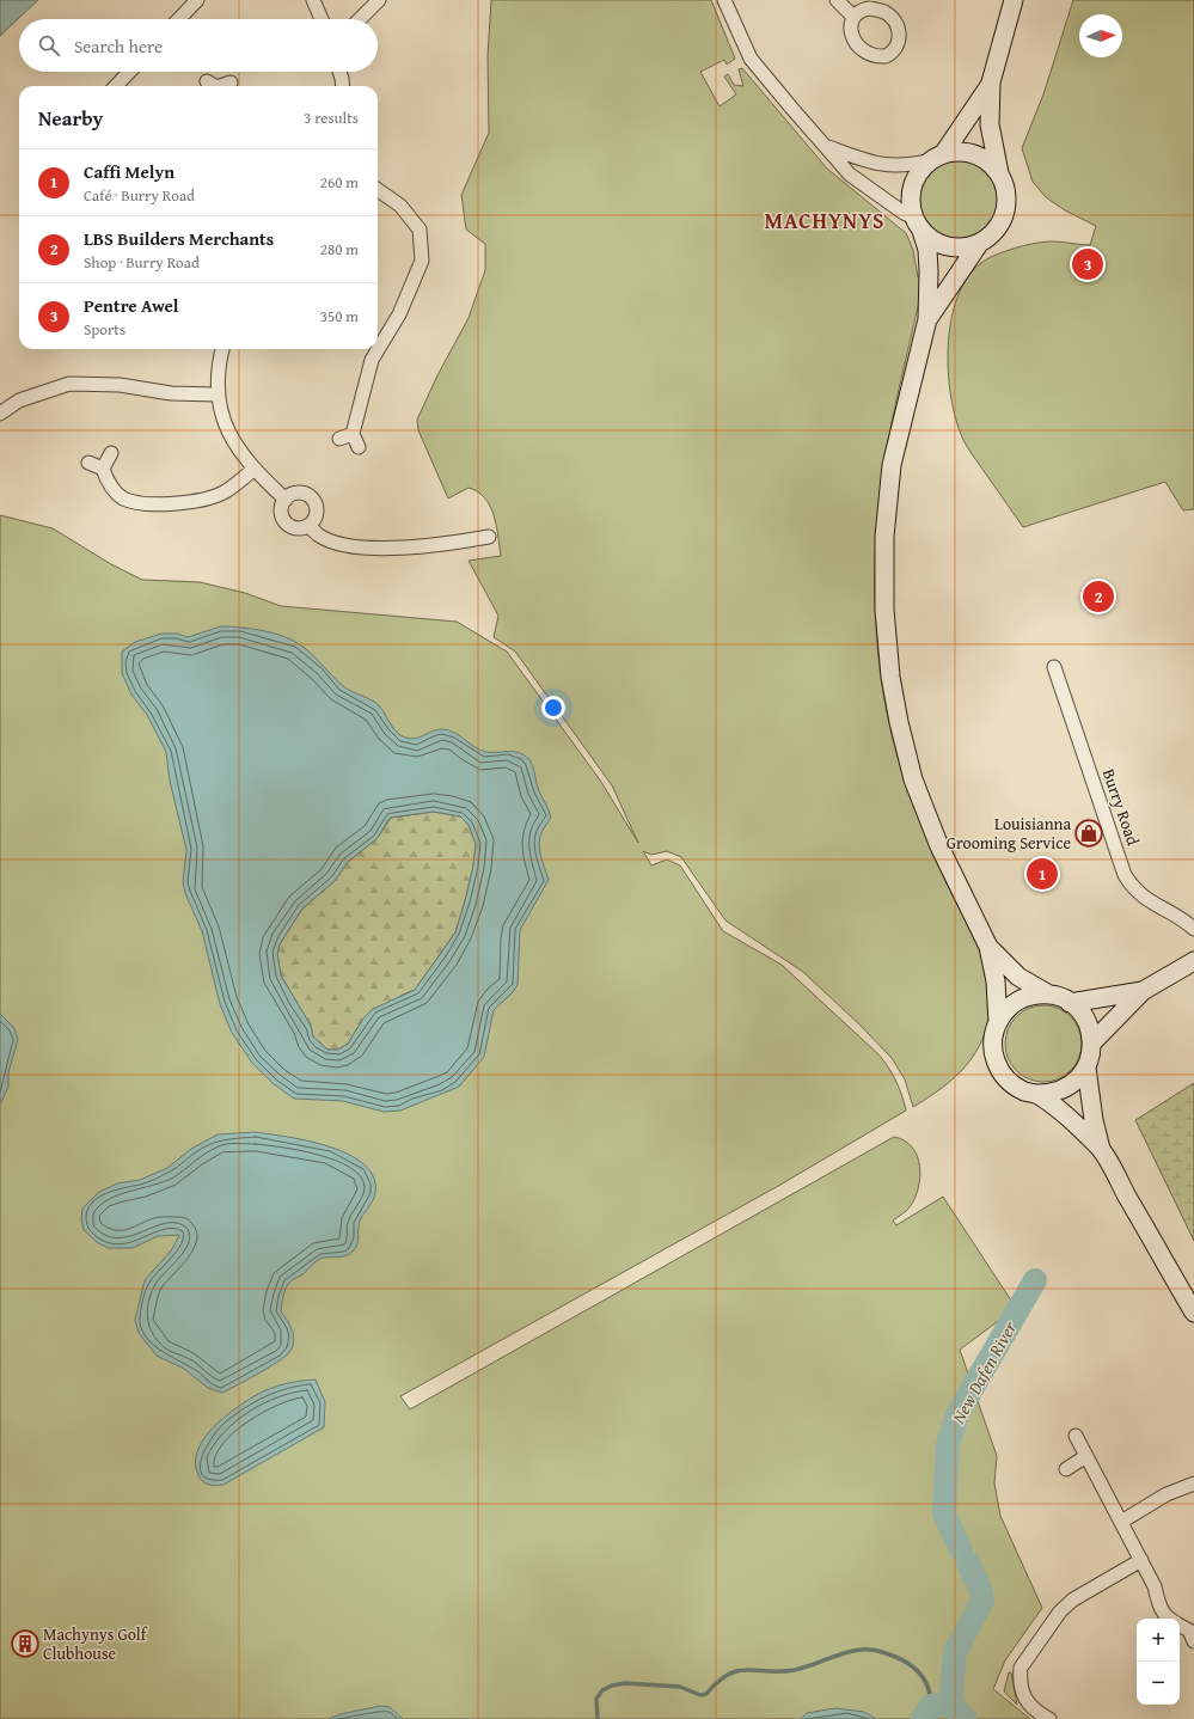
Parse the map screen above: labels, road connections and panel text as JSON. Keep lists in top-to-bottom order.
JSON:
{
  "streets": {
    "street": ["Burry Road"]
  },
  "districts": ["MACHYNYS"],
  "water": ["New Dafen River"],
  "places": {
    "shop": ["Louisianna Grooming Service"],
    "building": ["Machynys Golf Clubhouse"]
  },
  "north": "right",
  "page": {
    "search": "Search here",
    "heading": ["Nearby", "3 results"],
    "list": [
      {
        "mark": "1",
        "name": "Caffi Melyn",
        "note": "Café · Burry Road",
        "value": "260 m"
      },
      {
        "mark": "2",
        "name": "LBS Builders Merchants",
        "note": "Shop · Burry Road",
        "value": "280 m"
      },
      {
        "mark": "3",
        "name": "Pentre Awel",
        "note": "Sports",
        "value": "350 m"
      }
    ],
    "pins": ["3", "2", "1"],
    "map_buttons": ["+", "−"]
  }
}
